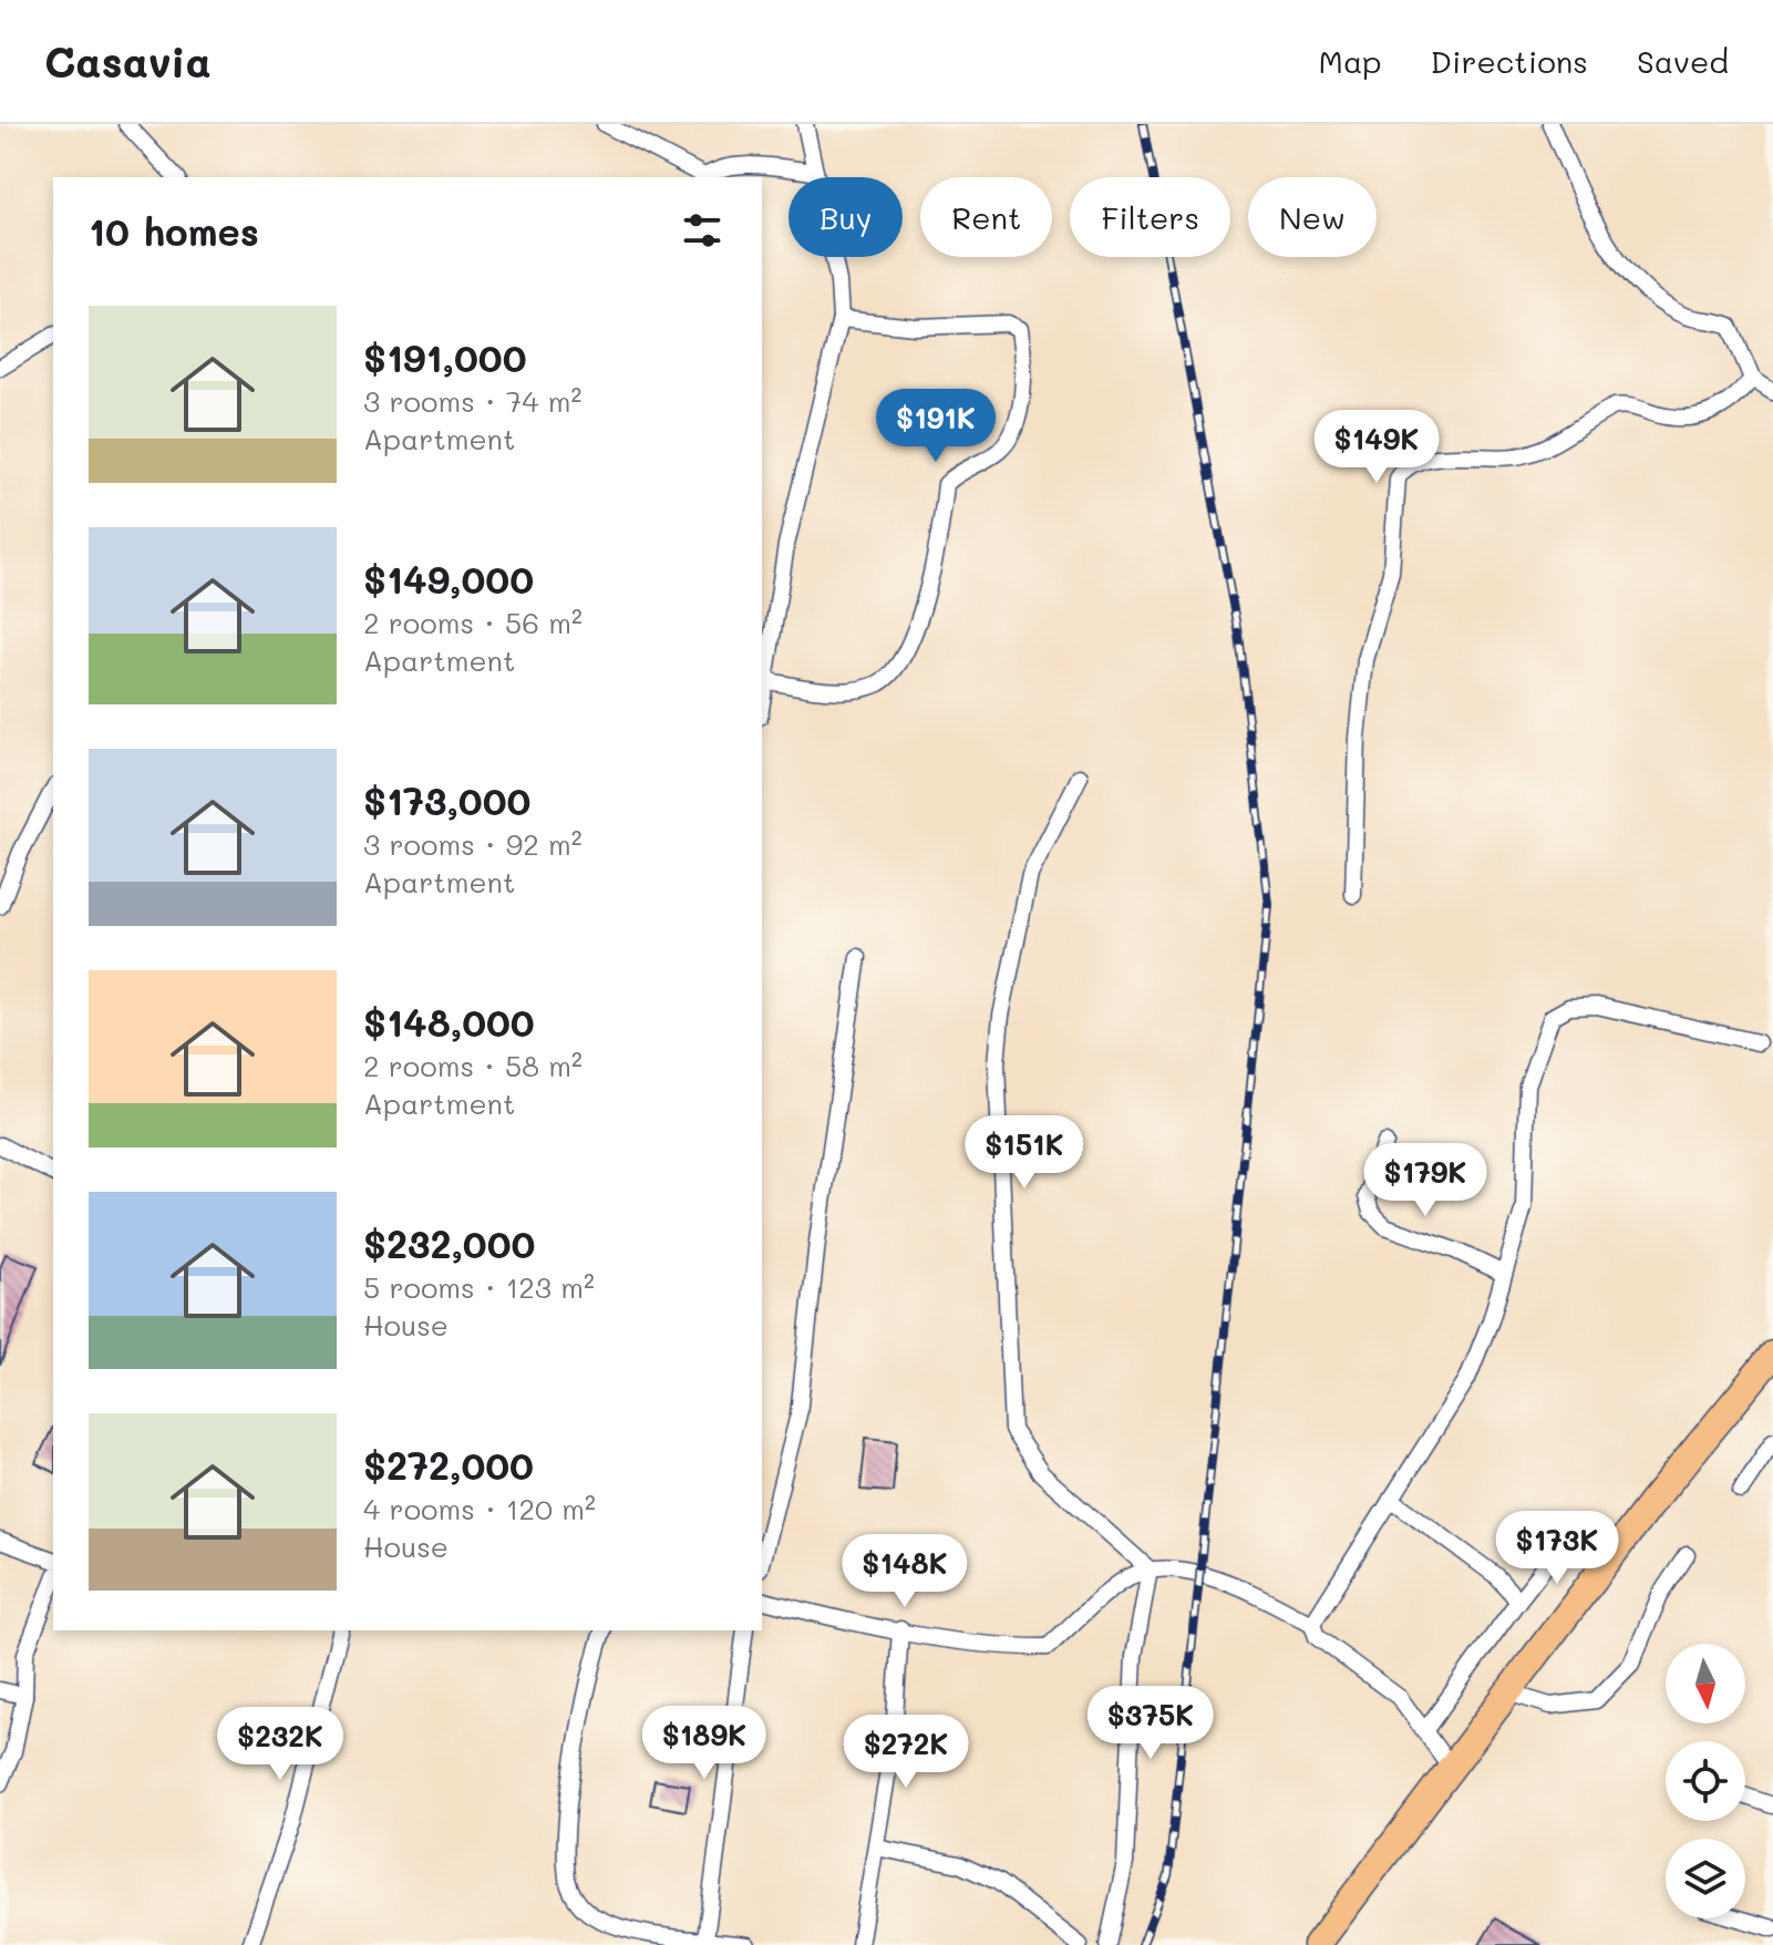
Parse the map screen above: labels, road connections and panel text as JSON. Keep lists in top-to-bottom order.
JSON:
{
  "north": "bottom",
  "page": {
    "header": "Casavia",
    "nav": ["Map", "Directions", "Saved"],
    "chip": [
      "Buy",
      "Rent",
      "Filters",
      "New"
    ],
    "heading": "10 homes",
    "list": [
      {
        "name": "$191,000",
        "note": "3 rooms · 74 m² · Apartment"
      },
      {
        "name": "$149,000",
        "note": "2 rooms · 56 m² · Apartment"
      },
      {
        "name": "$173,000",
        "note": "3 rooms · 92 m² · Apartment"
      },
      {
        "name": "$148,000",
        "note": "2 rooms · 58 m² · Apartment"
      },
      {
        "name": "$232,000",
        "note": "5 rooms · 123 m² · House"
      },
      {
        "name": "$272,000",
        "note": "4 rooms · 120 m² · House"
      }
    ],
    "price": [
      "$191K",
      "$149K",
      "$151K",
      "$179K",
      "$173K",
      "$148K",
      "$375K",
      "$189K",
      "$232K",
      "$272K"
    ]
  }
}
